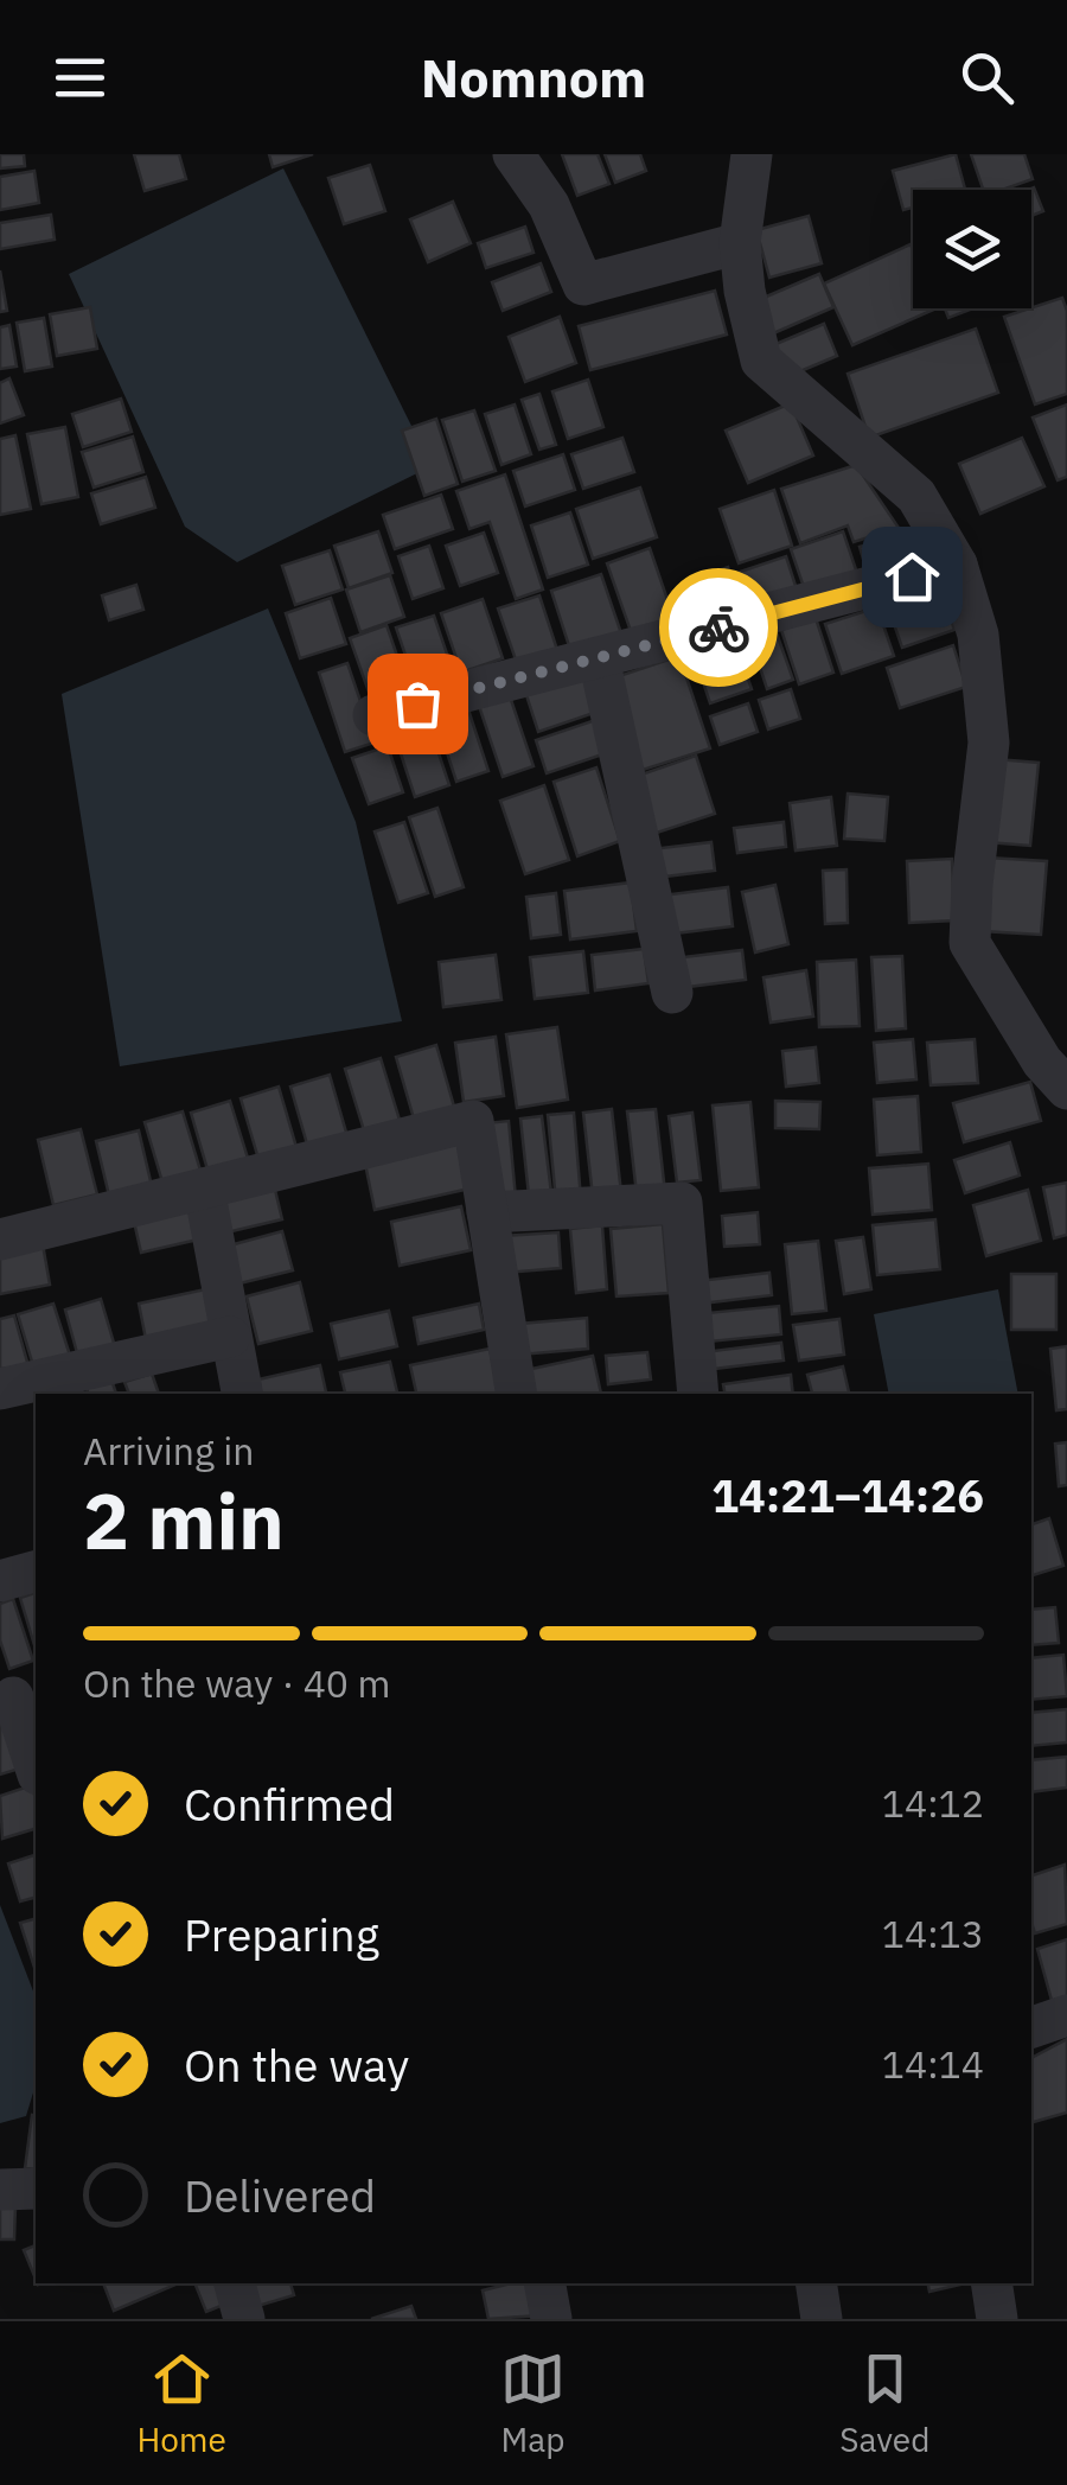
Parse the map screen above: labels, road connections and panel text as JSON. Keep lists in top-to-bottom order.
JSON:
{
  "page": {
    "header": "Nomnom",
    "heading": ["2 min", "Arriving in", "14:21–14:26"],
    "bar": "On the way · 40 m",
    "list": [
      ["Confirmed", "14:12"],
      ["Preparing", "14:13"],
      ["On the way", "14:14"],
      "Delivered"
    ],
    "tabs": ["Home", "Map", "Saved"]
  }
}
